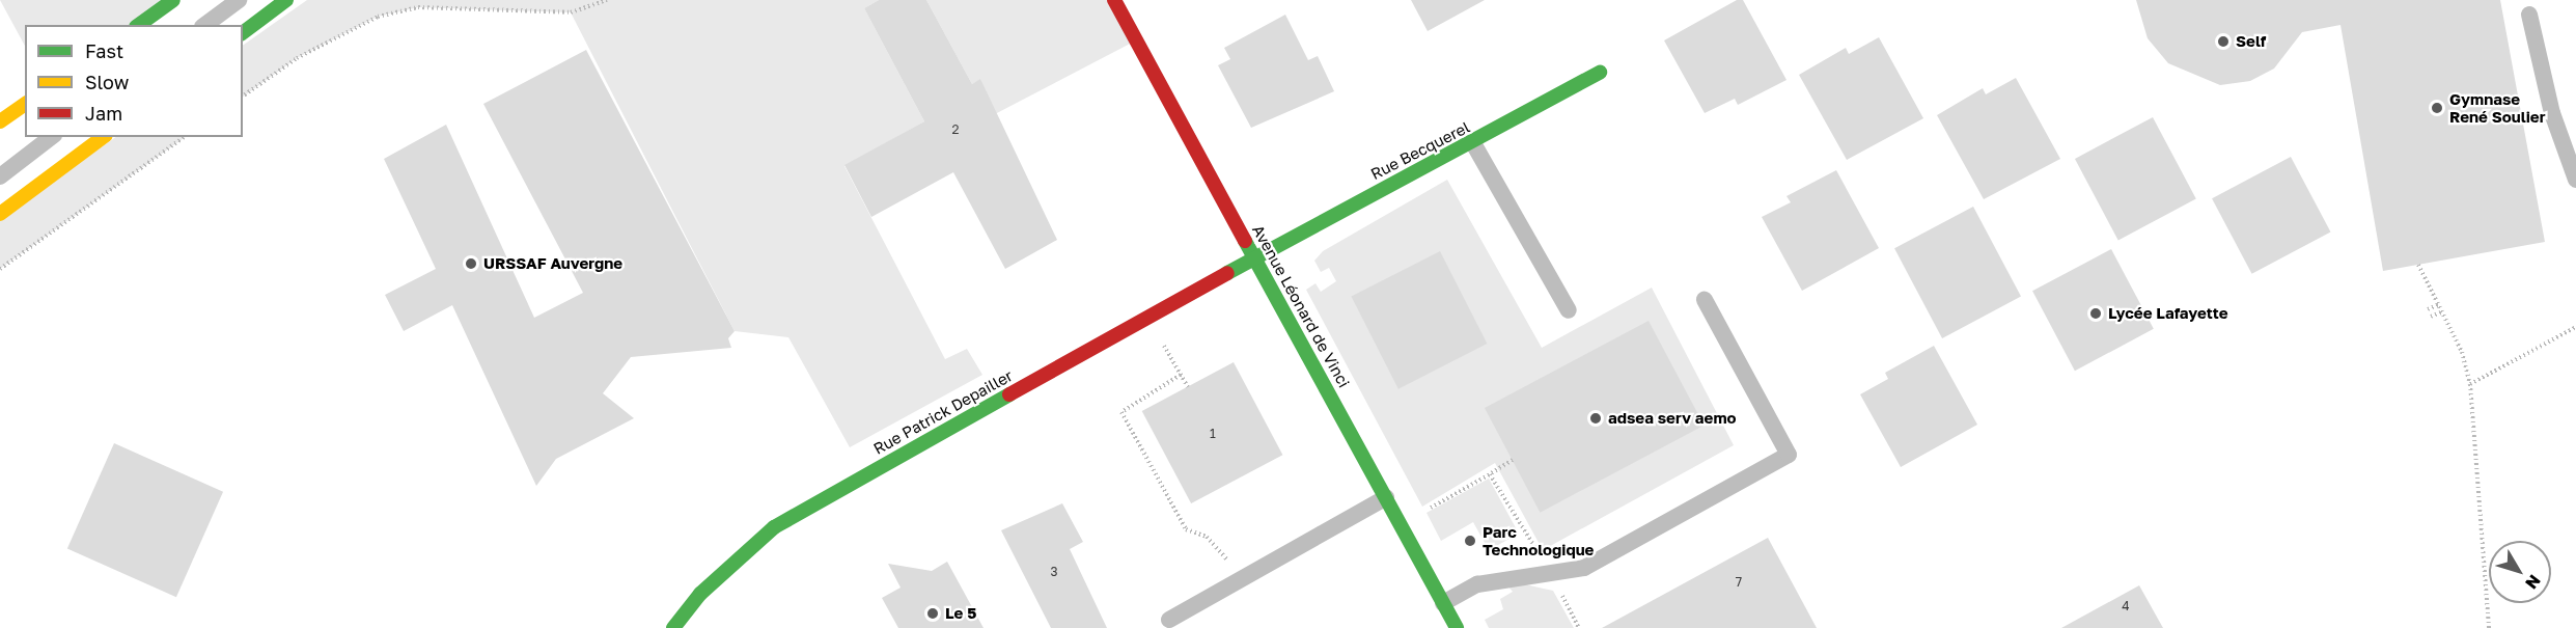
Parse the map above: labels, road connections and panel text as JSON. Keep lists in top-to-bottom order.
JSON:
{
  "streets": {
    "street": ["Rue Becquerel", "Avenue Léonard de Vinci", "Rue Patrick Depailler"]
  },
  "crossings": [
    ["Rue Becquerel", "Avenue Léonard de Vinci"],
    ["Rue Becquerel", "Rue Patrick Depailler"],
    ["Avenue Léonard de Vinci", "Rue Patrick Depailler"]
  ],
  "places": [
    "Self",
    "Gymnase René Soulier",
    "URSSAF Auvergne",
    "Lycée Lafayette",
    "adsea serv aemo",
    "Parc Technologique",
    "Le 5"
  ],
  "house_numbers": [
    "2",
    "1",
    "3",
    "7",
    "4"
  ],
  "legend": ["Fast", "Slow", "Jam"],
  "north": "bottom right"
}
